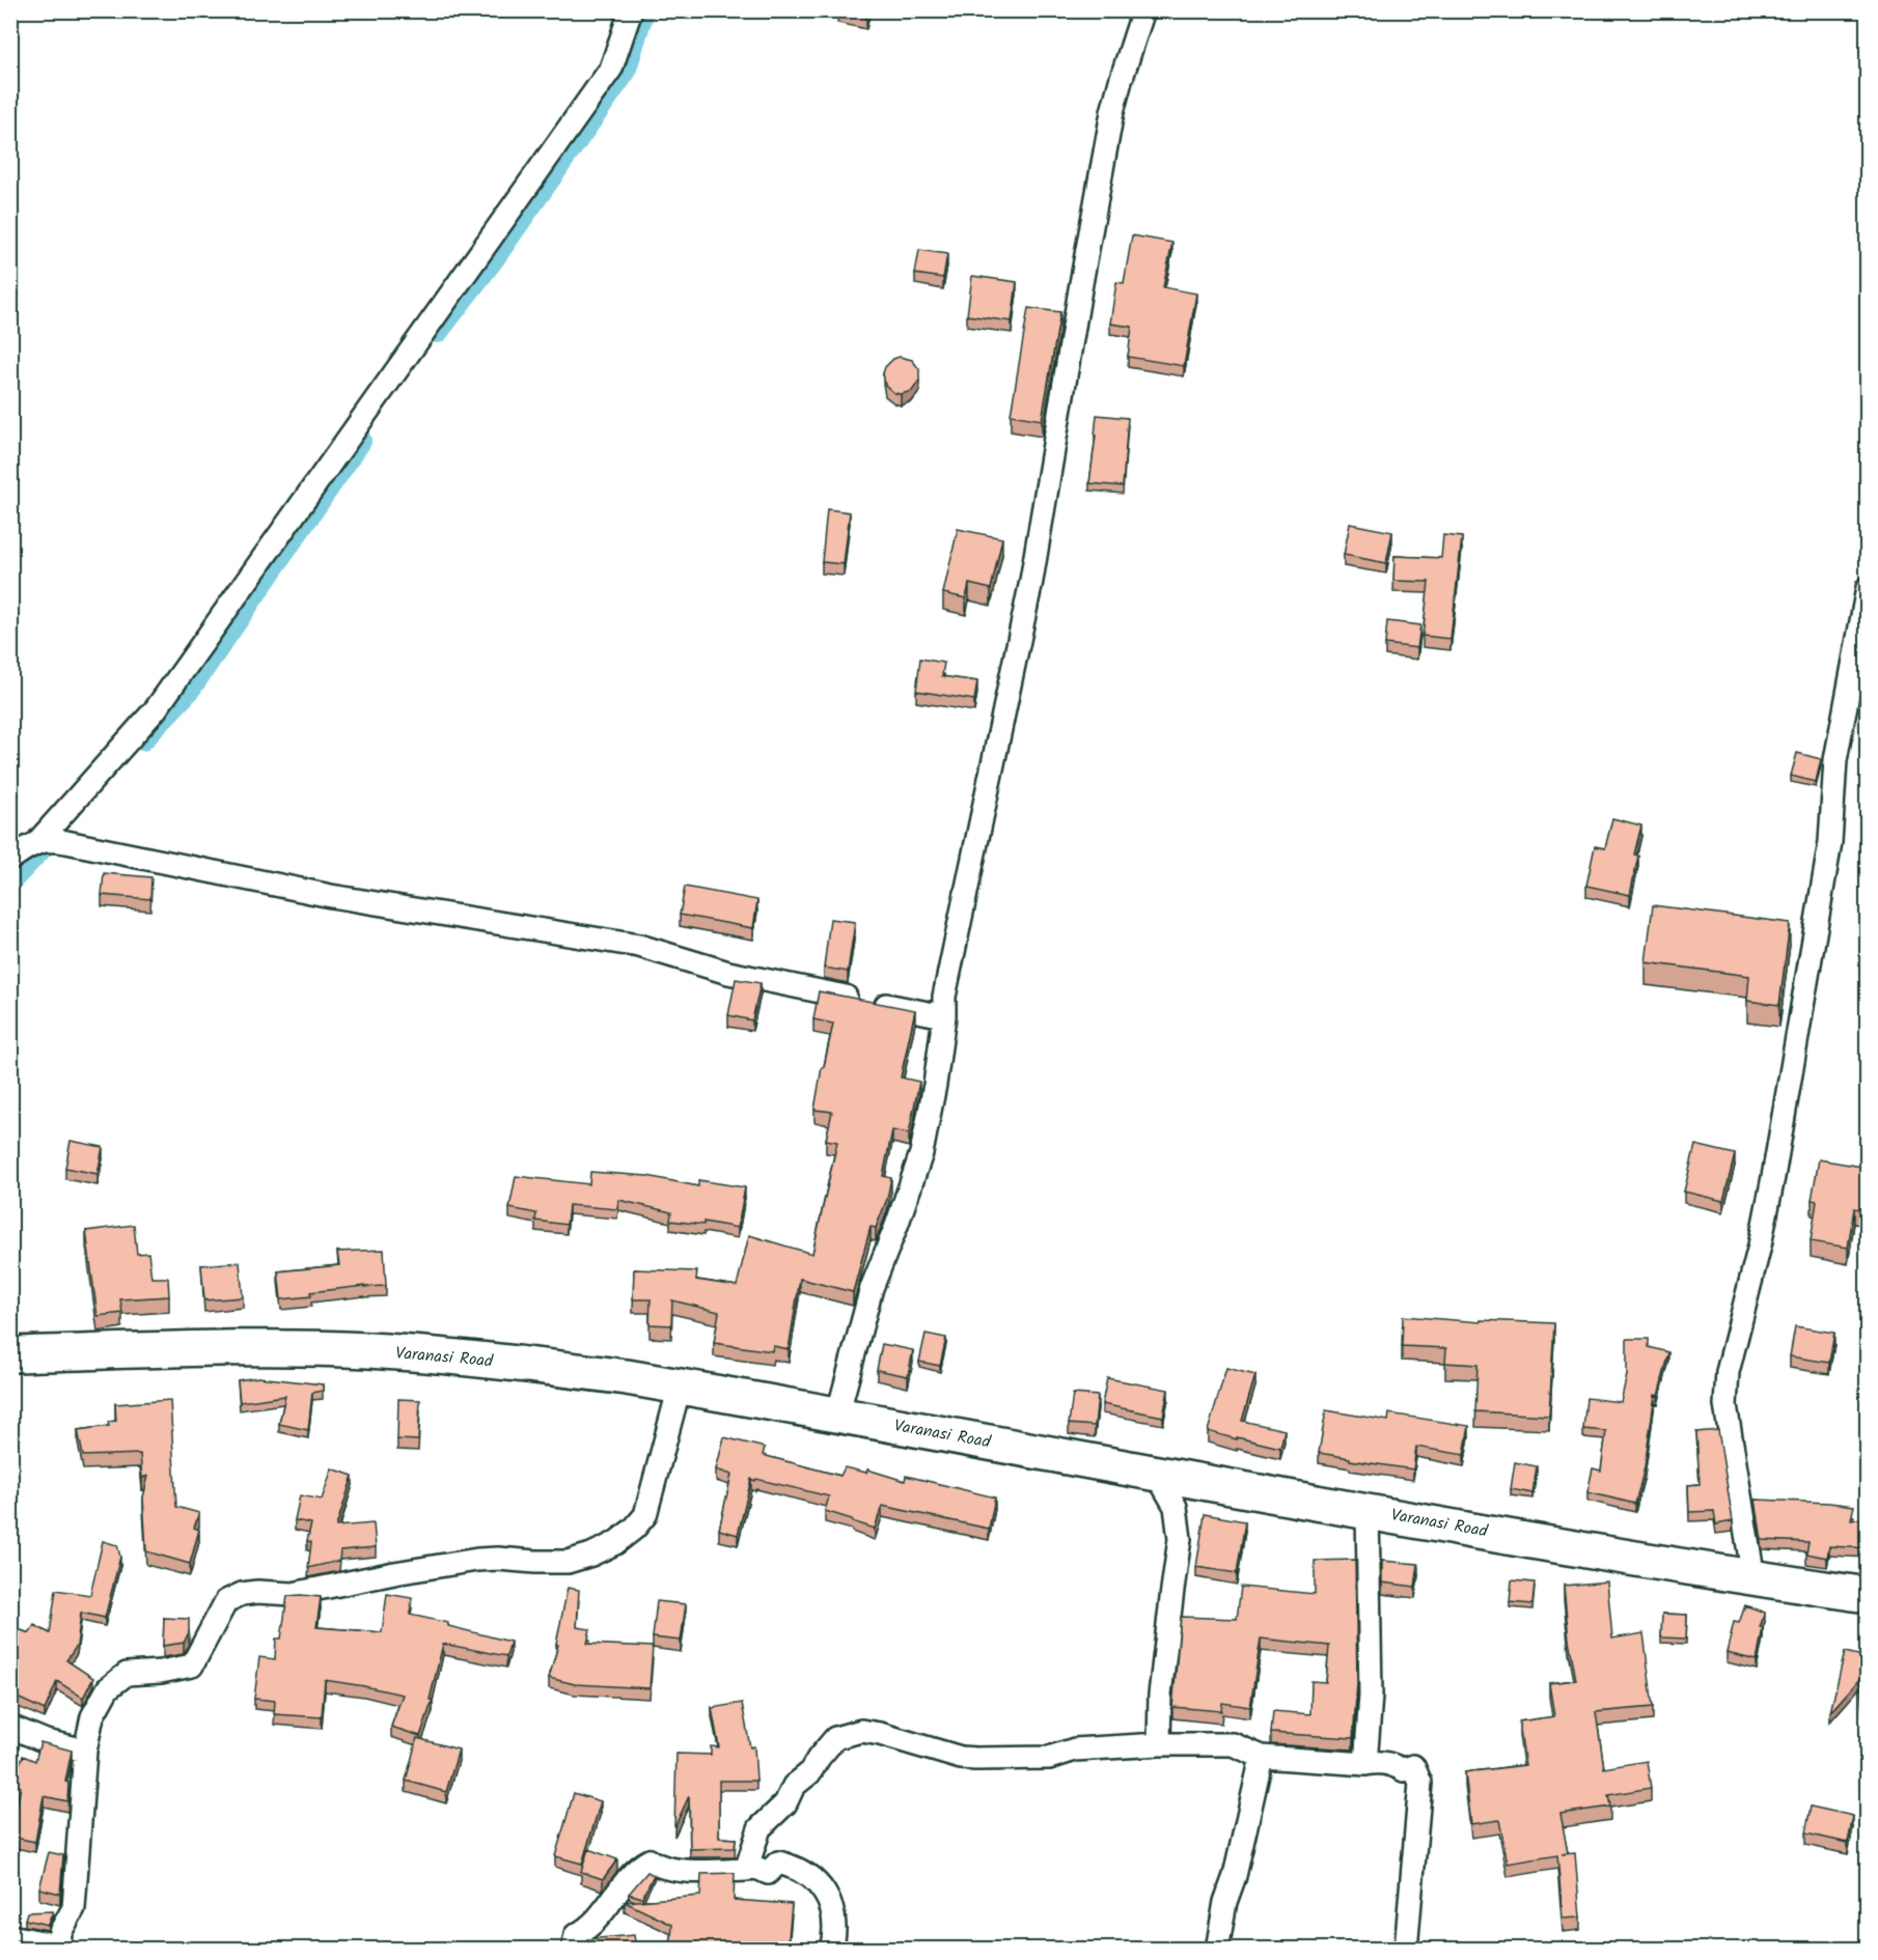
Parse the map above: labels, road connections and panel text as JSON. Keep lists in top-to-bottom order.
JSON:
{
  "streets": {
    "highway": ["Varanasi Road"]
  }
}
